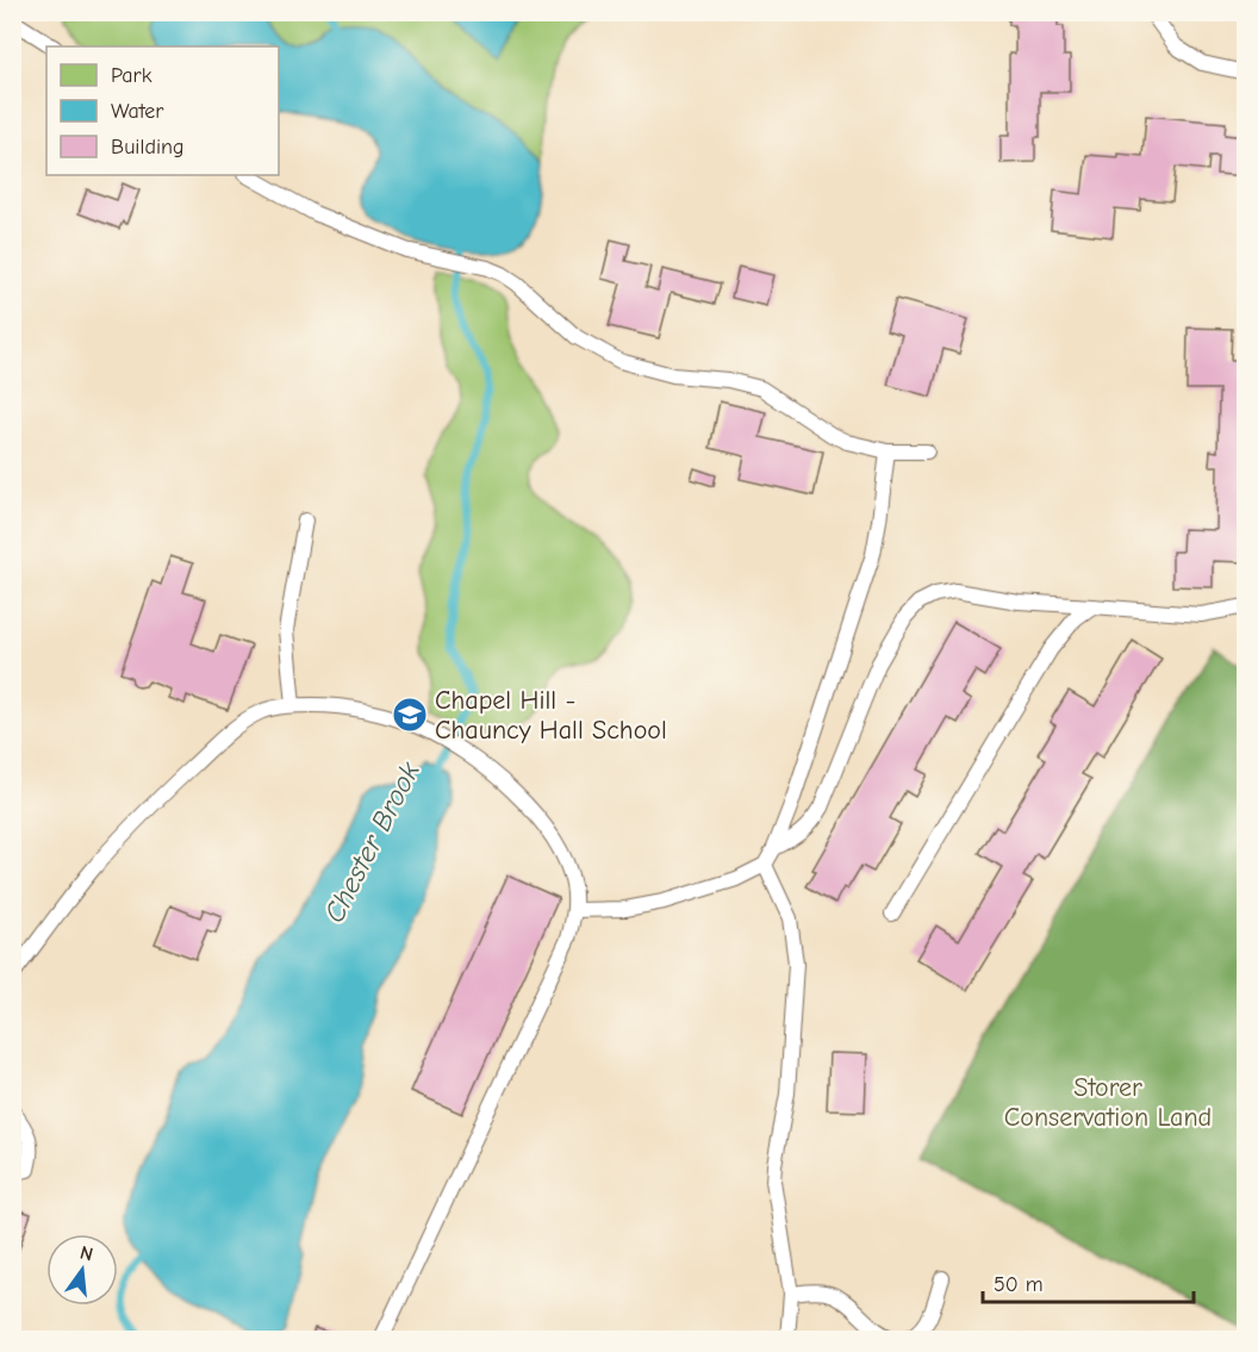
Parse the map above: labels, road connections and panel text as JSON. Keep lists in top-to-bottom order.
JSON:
{
  "water": ["Chester Brook"],
  "parks": ["Storer Conservation Land"],
  "places": {
    "school or university": ["Chapel Hill - Chauncy Hall School"]
  },
  "legend": ["Park", "Water", "Building"],
  "scale_bar": "50 m",
  "north": "top"
}
